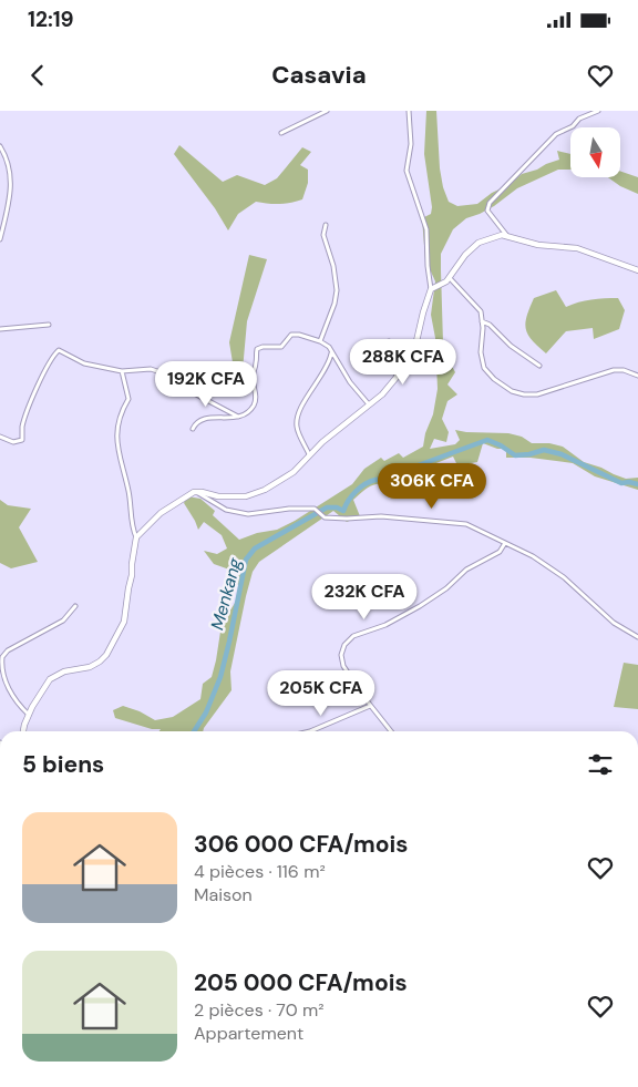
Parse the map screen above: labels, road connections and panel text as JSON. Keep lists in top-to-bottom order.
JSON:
{
  "water": ["Menkang"],
  "north": "bottom",
  "page": {
    "status": "12:19",
    "header": "Casavia",
    "price": [
      "288K CFA",
      "192K CFA",
      "306K CFA",
      "232K CFA",
      "205K CFA"
    ],
    "heading": "5 biens",
    "list": [
      {
        "name": "306 000 CFA/mois",
        "note": "4 pièces · 116 m² · Maison"
      },
      {
        "name": "205 000 CFA/mois",
        "note": "2 pièces · 70 m² · Appartement"
      }
    ]
  }
}
